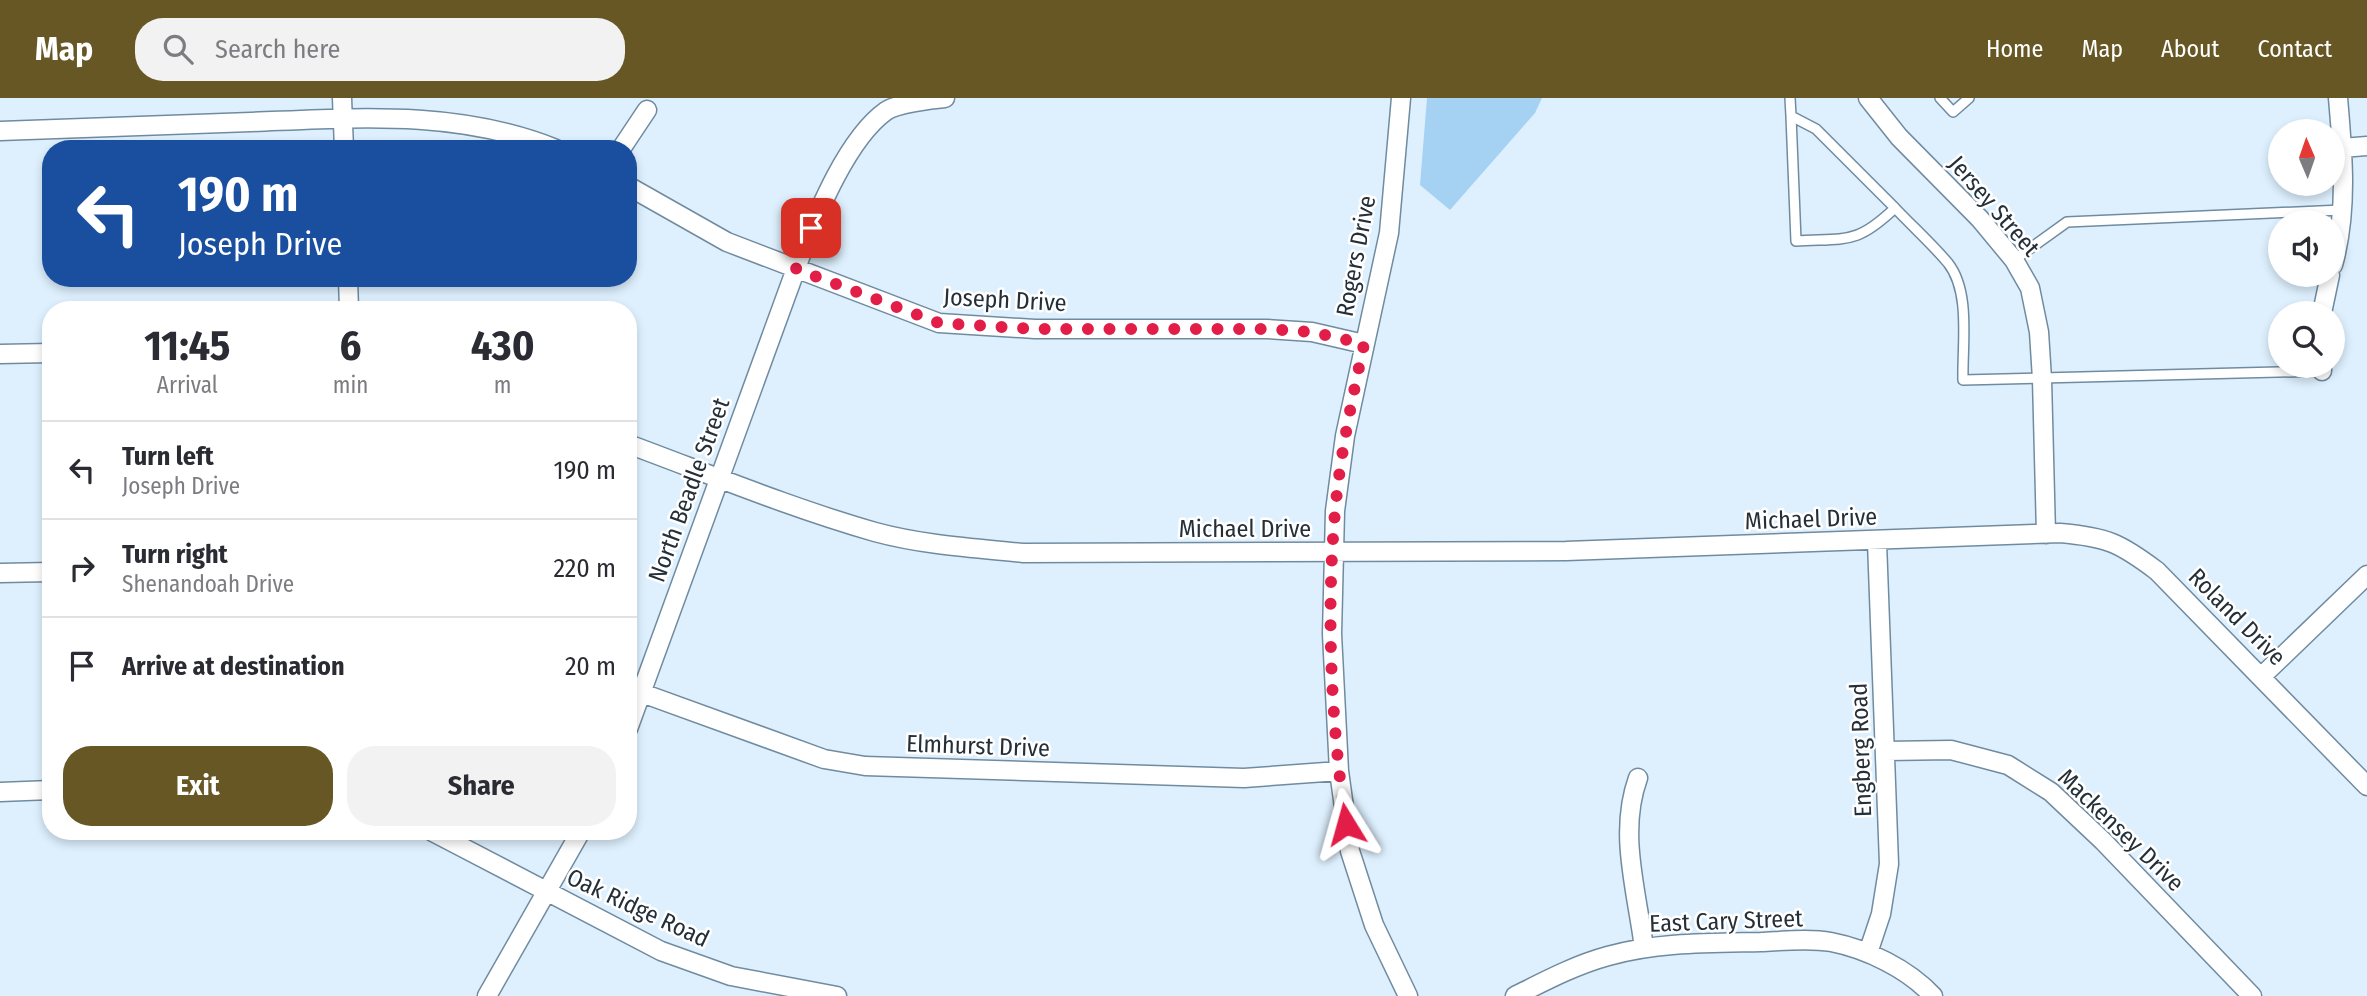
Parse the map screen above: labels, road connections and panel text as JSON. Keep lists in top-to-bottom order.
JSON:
{
  "streets": {
    "street": [
      "Jersey Street",
      "Rogers Drive",
      "Joseph Drive",
      "North Beadle Street",
      "Michael Drive",
      "Roland Drive",
      "Elmhurst Drive",
      "Engberg Road",
      "Mackensey Drive",
      "Oak Ridge Road",
      "East Cary Street"
    ]
  },
  "crossings": [
    ["Jersey Street", "Michael Drive"],
    ["Jersey Street", "Roland Drive"],
    ["Rogers Drive", "Joseph Drive"],
    ["Rogers Drive", "Michael Drive"],
    ["Rogers Drive", "Elmhurst Drive"],
    ["Joseph Drive", "North Beadle Street"],
    ["North Beadle Street", "Michael Drive"],
    ["Michael Drive", "Roland Drive"],
    ["Michael Drive", "Engberg Road"],
    ["Engberg Road", "Mackensey Drive"],
    ["Engberg Road", "East Cary Street"]
  ],
  "north": "top",
  "page": {
    "header": "Map",
    "search": "Search here",
    "nav": [
      "Home",
      "Map",
      "About",
      "Contact"
    ],
    "turn": ["190 m", "Joseph Drive"],
    "eta": [
      "11:45",
      "Arrival",
      "6",
      "min",
      "430",
      "m"
    ],
    "list": [
      {
        "name": "Turn left",
        "note": "Joseph Drive",
        "value": "190 m"
      },
      {
        "name": "Turn right",
        "note": "Shenandoah Drive",
        "value": "220 m"
      },
      {
        "name": "Arrive at destination",
        "value": "20 m"
      }
    ],
    "buttons": ["Exit", "Share"]
  }
}
